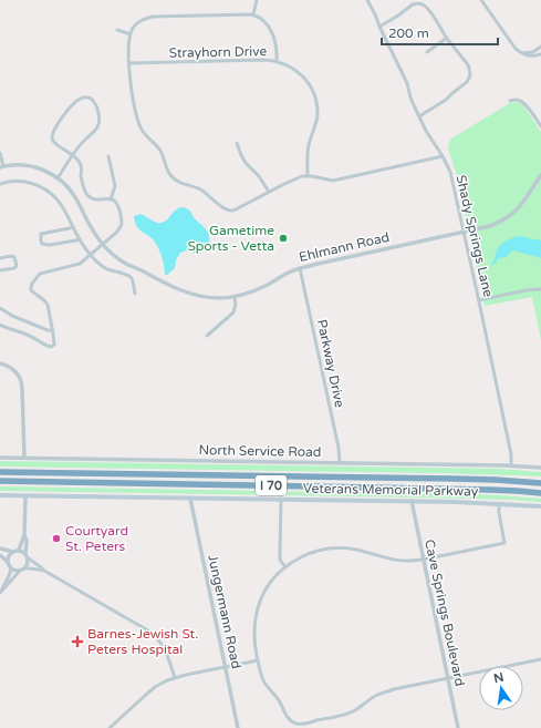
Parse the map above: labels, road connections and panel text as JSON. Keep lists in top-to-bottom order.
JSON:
{
  "streets": {
    "highway": ["I 70"],
    "main road": ["Veterans Memorial Parkway"],
    "street": [
      "Strayhorn Drive",
      "Shady Springs Lane",
      "Ehlmann Road",
      "Parkway Drive",
      "North Service Road",
      "Jungermann Road",
      "Cave Springs Boulevard"
    ]
  },
  "crossings": [
    ["Shady Springs Lane", "Ehlmann Road"],
    ["Shady Springs Lane", "North Service Road"],
    ["Ehlmann Road", "Parkway Drive"],
    ["Parkway Drive", "North Service Road"],
    ["Veterans Memorial Parkway", "Jungermann Road"],
    ["Veterans Memorial Parkway", "Cave Springs Boulevard"]
  ],
  "places": {
    "other": ["Gametime Sports - Vetta", "Courtyard St. Peters"],
    "health": ["Barnes-Jewish St. Peters Hospital"]
  },
  "scale_bar": "200 m",
  "north": "top"
}
